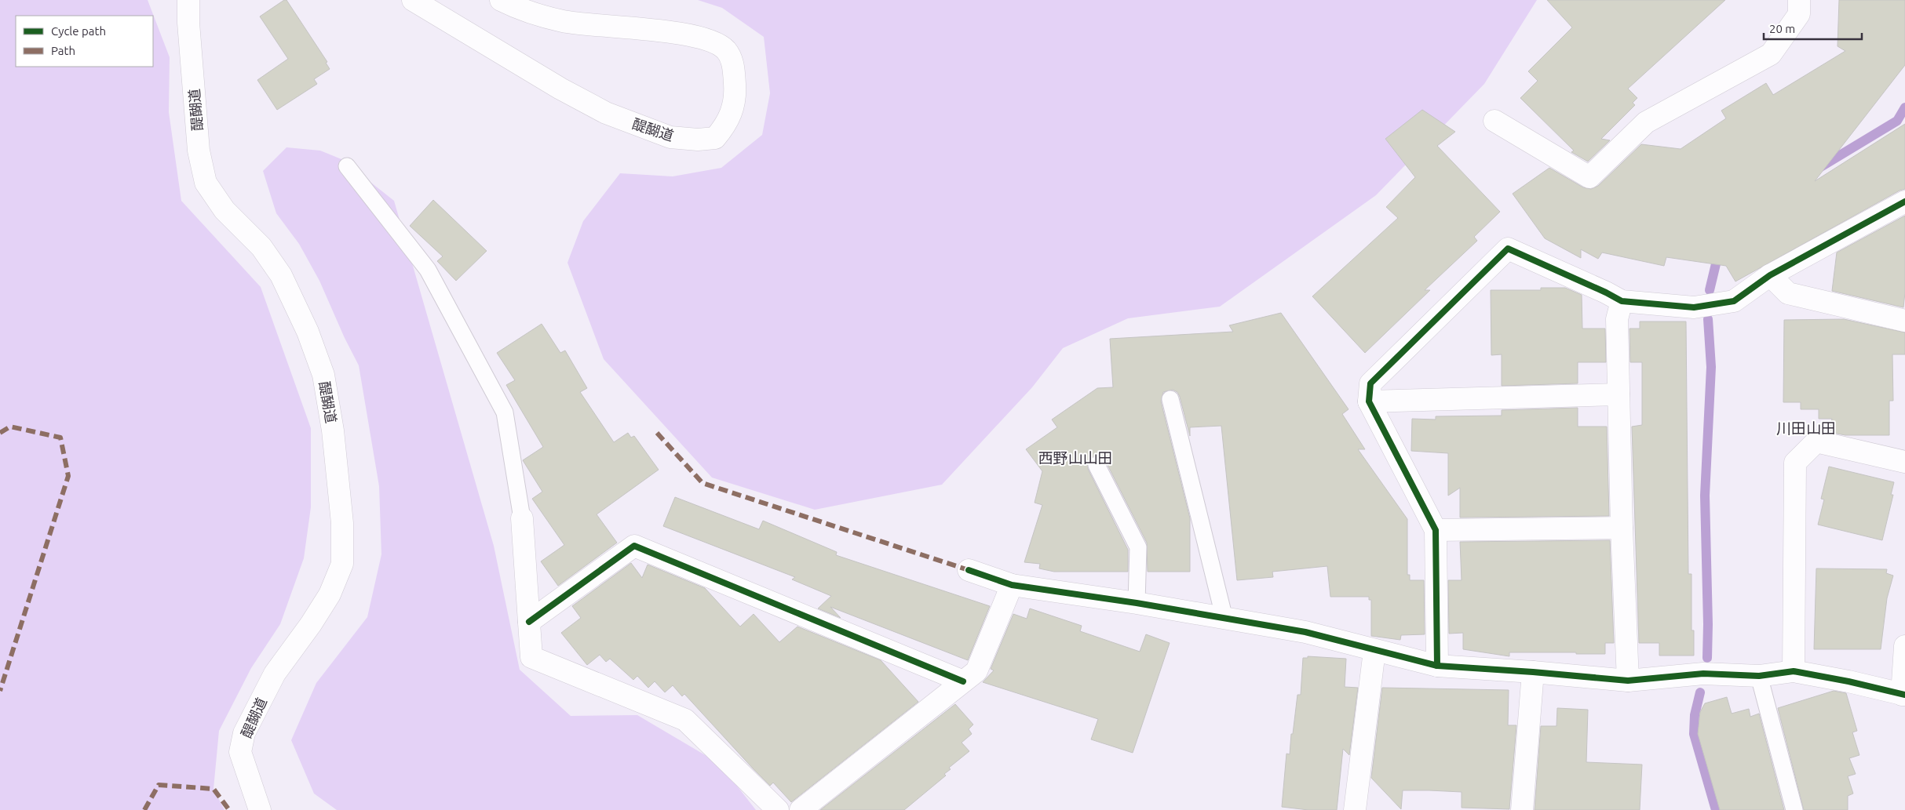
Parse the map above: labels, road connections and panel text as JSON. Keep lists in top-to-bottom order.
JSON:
{
  "streets": {
    "street": ["醍醐道"]
  },
  "districts": ["川田山田", "西野山山田"],
  "legend": ["Cycle path", "Path"],
  "scale_bar": "20 m"
}
